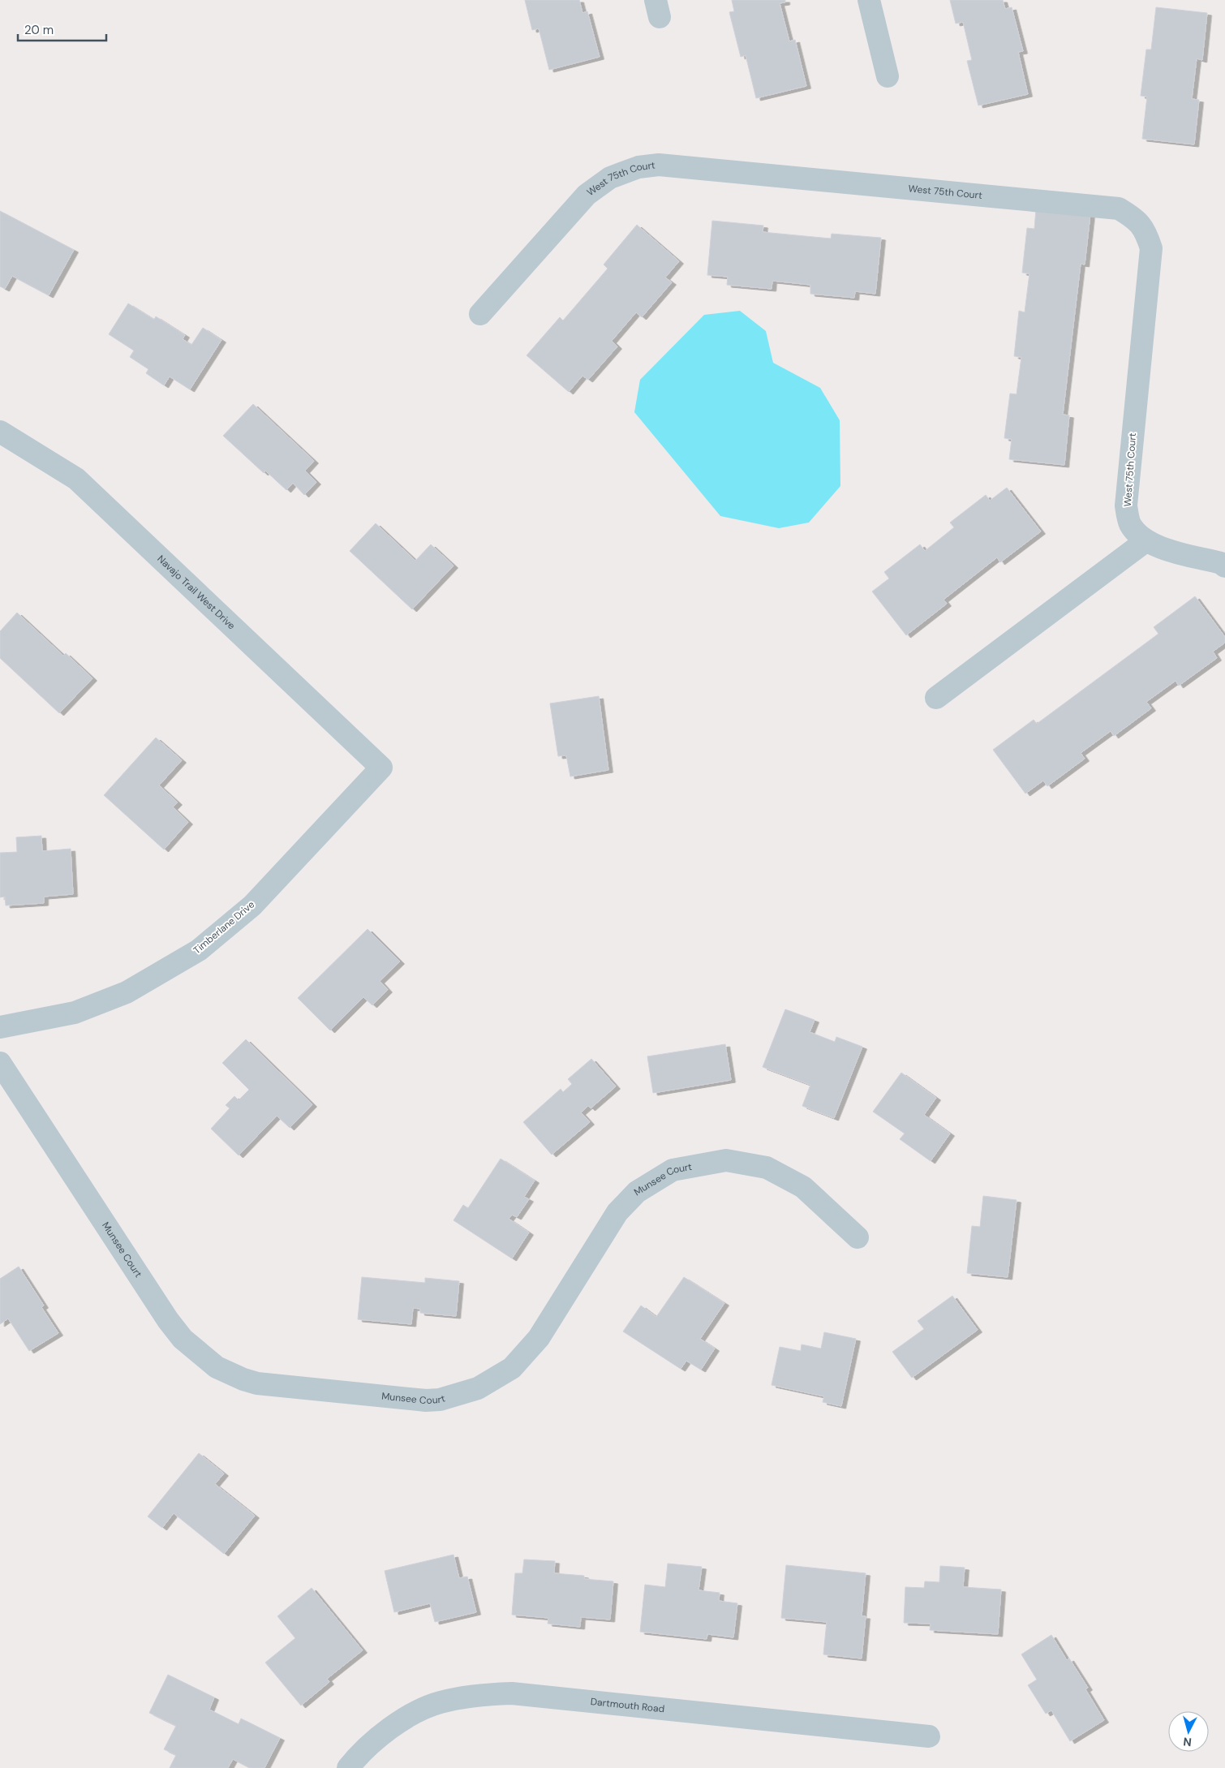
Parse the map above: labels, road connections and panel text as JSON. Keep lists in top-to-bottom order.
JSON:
{
  "streets": {
    "street": [
      "West 75th Court",
      "Navajo Trail West Drive",
      "Timberlane Drive",
      "Munsee Court",
      "Dartmouth Road"
    ]
  },
  "crossings": [
    ["Navajo Trail West Drive", "Timberlane Drive"]
  ],
  "scale_bar": "20 m",
  "north": "bottom"
}
